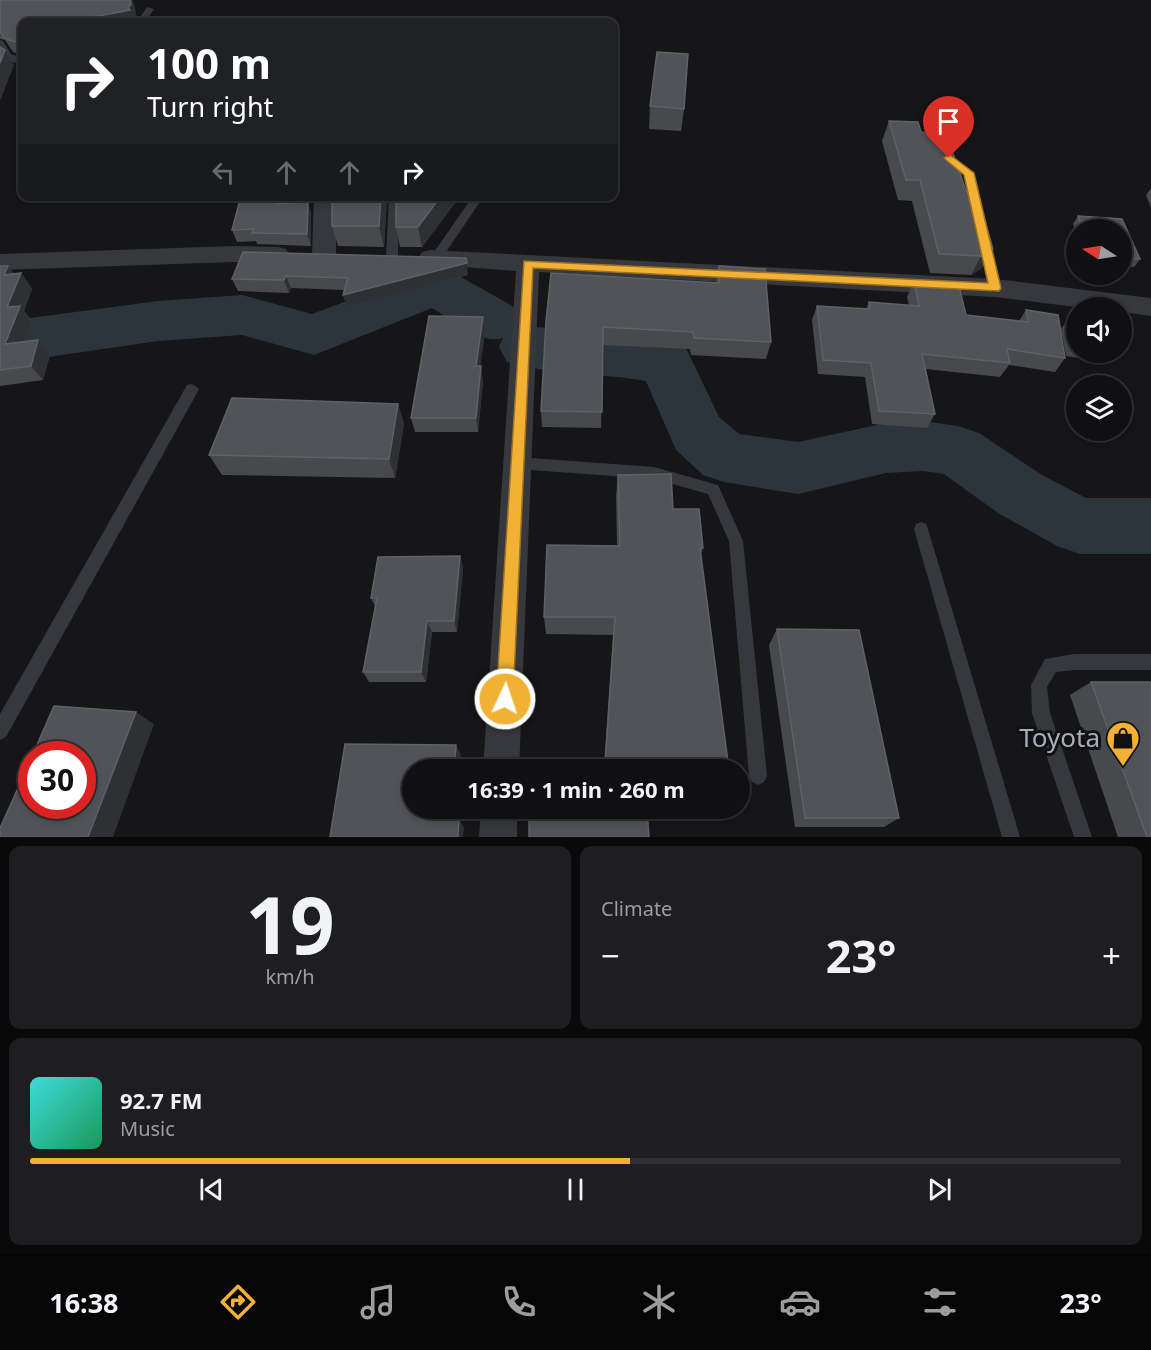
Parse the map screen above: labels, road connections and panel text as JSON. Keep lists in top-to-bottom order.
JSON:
{
  "places": {
    "shop": ["Toyota"]
  },
  "north": "left",
  "page": {
    "turn": ["100 m", "Turn right"],
    "limit": "30",
    "trip": "16:39 · 1 min · 260 m",
    "tile": [
      ["19", "km/h"],
      "Climate"
    ],
    "heat": ["−", "23°", "+"],
    "song": ["92.7 FM", "Music"],
    "tabs": ["16:38", "23°"]
  }
}
